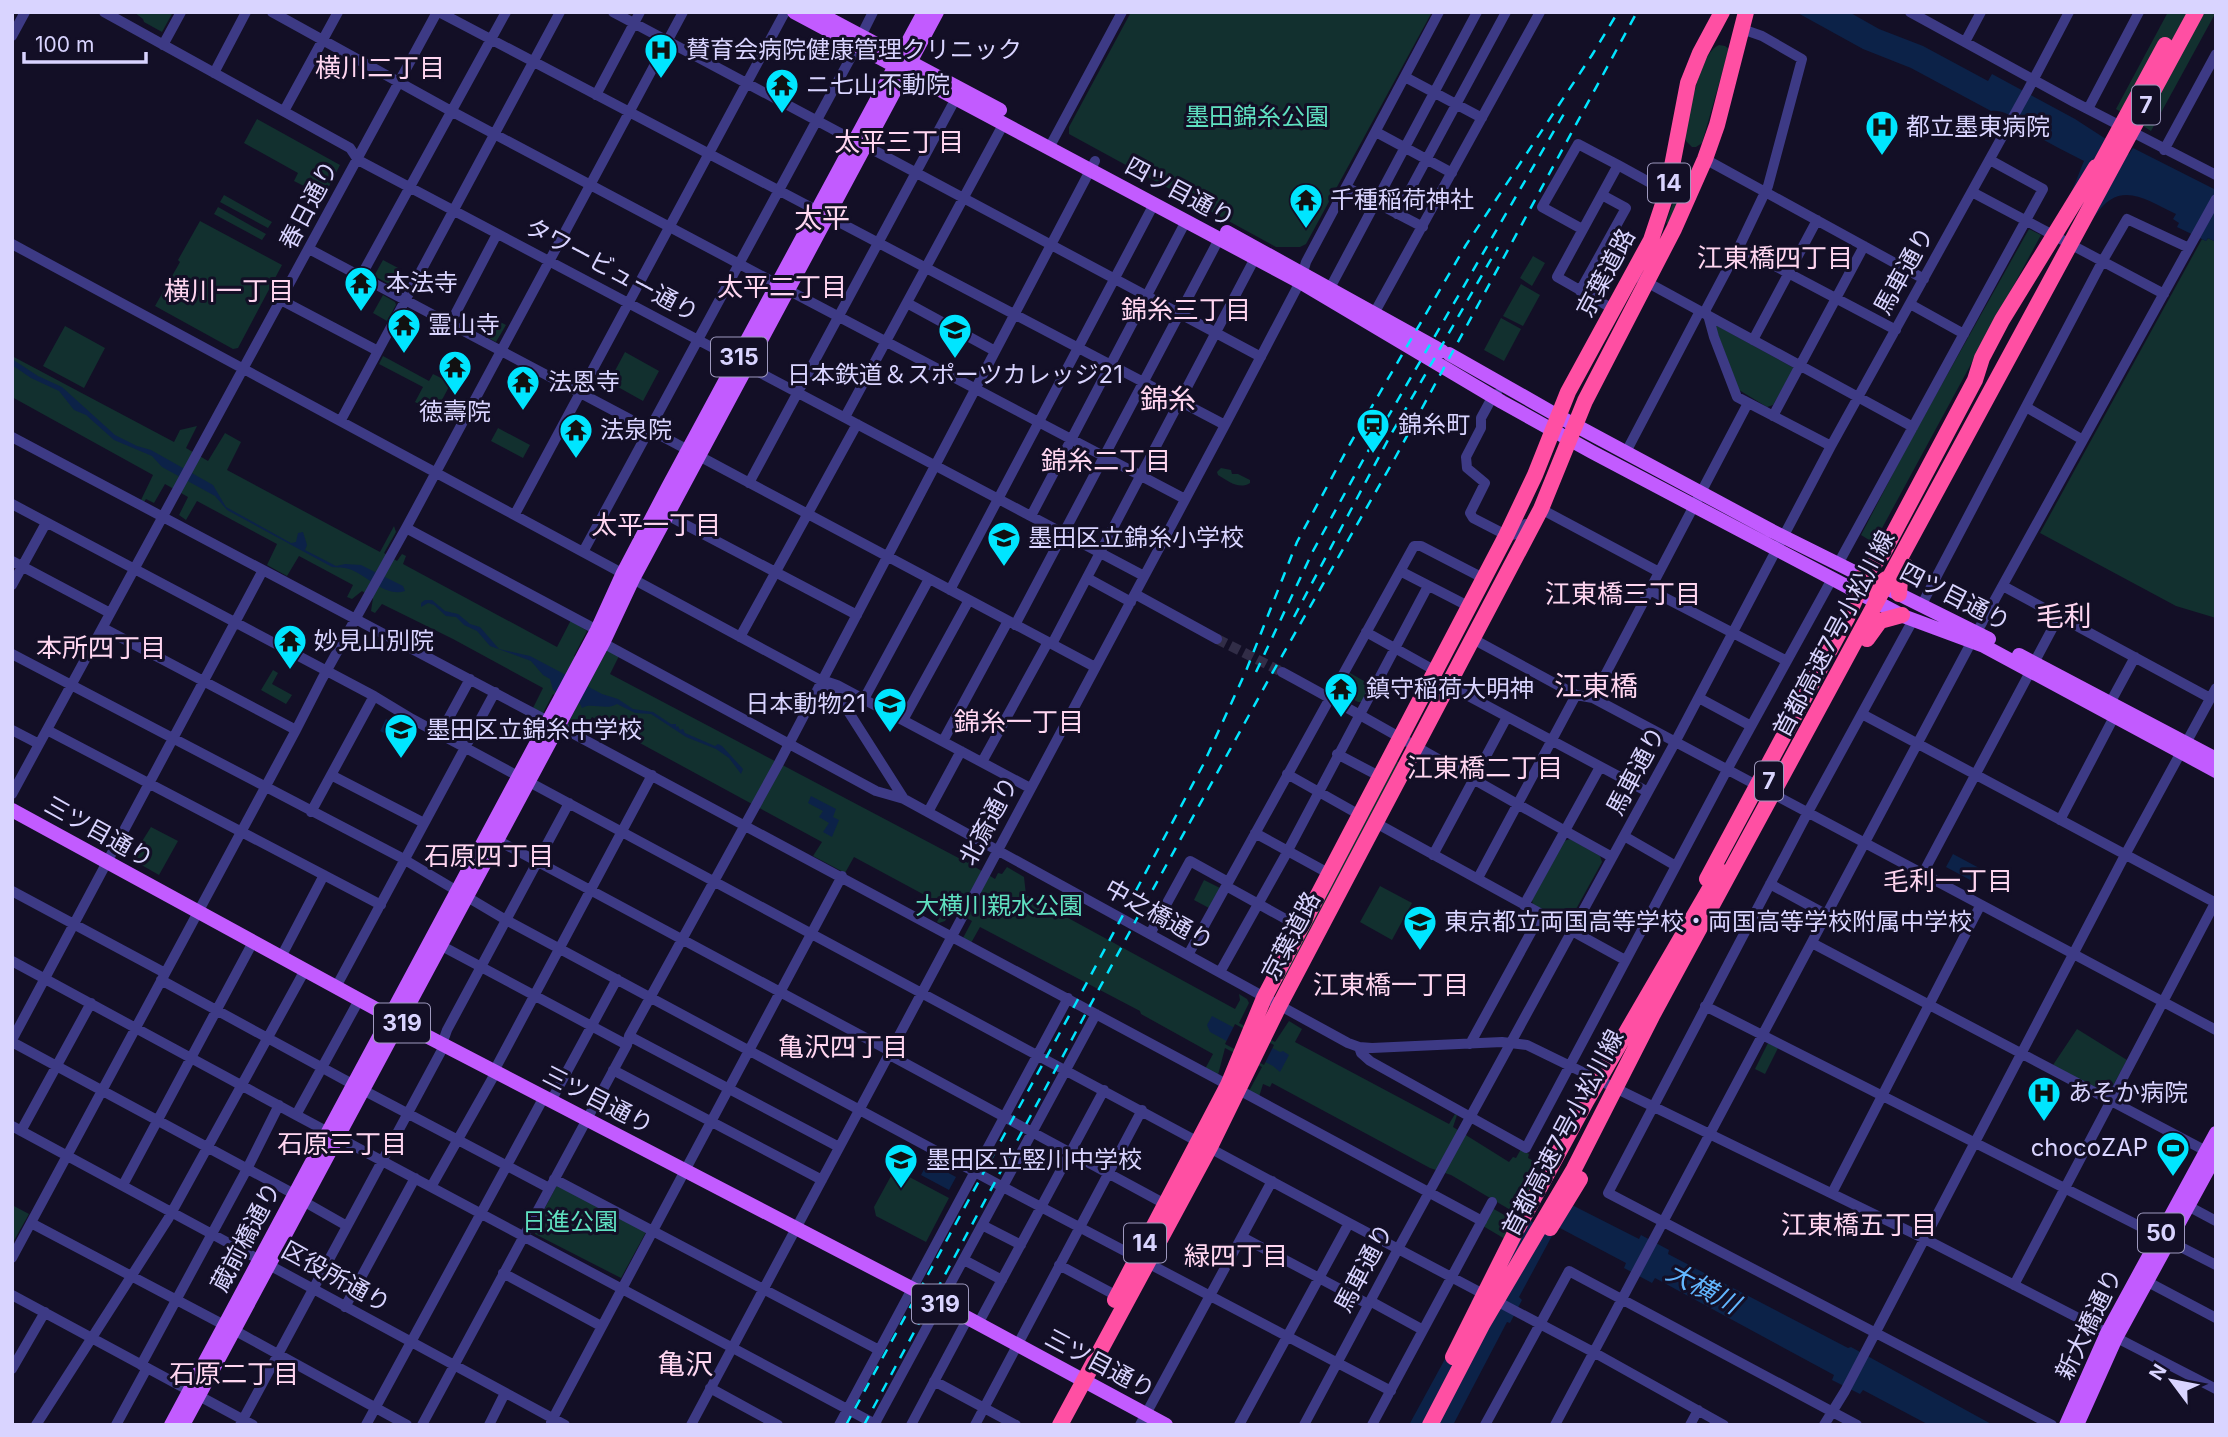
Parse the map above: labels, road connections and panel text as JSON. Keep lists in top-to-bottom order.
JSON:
{
  "streets": {
    "highway": [
      "7",
      "14",
      "京葉道路",
      "首都高速7号小松川線"
    ],
    "main road": [
      "四ツ目通り",
      "315",
      "三ツ目通り",
      "319",
      "50",
      "蔵前橋通り",
      "新大橋通り"
    ],
    "street": [
      "春日通り",
      "タワービュー通り",
      "馬車通り",
      "北斎通り",
      "中之橋通り",
      "区役所通り"
    ]
  },
  "crossings": [
    ["14", "四ツ目通り"],
    ["14", "京葉道路"],
    ["四ツ目通り", "馬車通り"],
    ["四ツ目通り", "京葉道路"],
    ["四ツ目通り", "315"],
    ["四ツ目通り", "北斎通り"],
    ["春日通り", "タワービュー通り"],
    ["タワービュー通り", "315"],
    ["タワービュー通り", "北斎通り"],
    ["馬車通り", "中之橋通り"],
    ["京葉道路", "三ツ目通り"],
    ["京葉道路", "中之橋通り"],
    ["315", "蔵前橋通り"],
    ["北斎通り", "三ツ目通り"],
    ["北斎通り", "中之橋通り"],
    ["三ツ目通り", "蔵前橋通り"],
    ["蔵前橋通り", "区役所通り"]
  ],
  "districts": [
    "横川二丁目",
    "太平三丁目",
    "太平",
    "江東橋四丁目",
    "太平二丁目",
    "横川一丁目",
    "錦糸三丁目",
    "錦糸",
    "錦糸二丁目",
    "太平一丁目",
    "江東橋三丁目",
    "毛利",
    "本所四丁目",
    "江東橋",
    "錦糸一丁目",
    "江東橋二丁目",
    "石原四丁目",
    "毛利一丁目",
    "江東橋一丁目",
    "亀沢四丁目",
    "石原三丁目",
    "江東橋五丁目",
    "緑四丁目",
    "亀沢",
    "石原二丁目"
  ],
  "water": ["大横川"],
  "parks": ["墨田錦糸公園", "大横川親水公園", "日進公園"],
  "places": {
    "hospital": ["賛育会病院健康管理クリニック", "都立墨東病院", "あそか病院"],
    "temple": [
      "ニ七山不動院",
      "千種稲荷神社",
      "本法寺",
      "霊山寺",
      "徳壽院",
      "法恩寺",
      "法泉院",
      "妙見山別院",
      "鎮守稲荷大明神"
    ],
    "school or university": [
      "日本鉄道＆スポーツカレッジ21",
      "墨田区立錦糸小学校",
      "日本動物21",
      "墨田区立錦糸中学校",
      "東京都立両国高等学校・両国高等学校附属中学校",
      "墨田区立竪川中学校"
    ],
    "station": ["錦糸町"],
    "sports": ["chocoZAP"]
  },
  "scale_bar": "100 m",
  "north": "top left"
}
